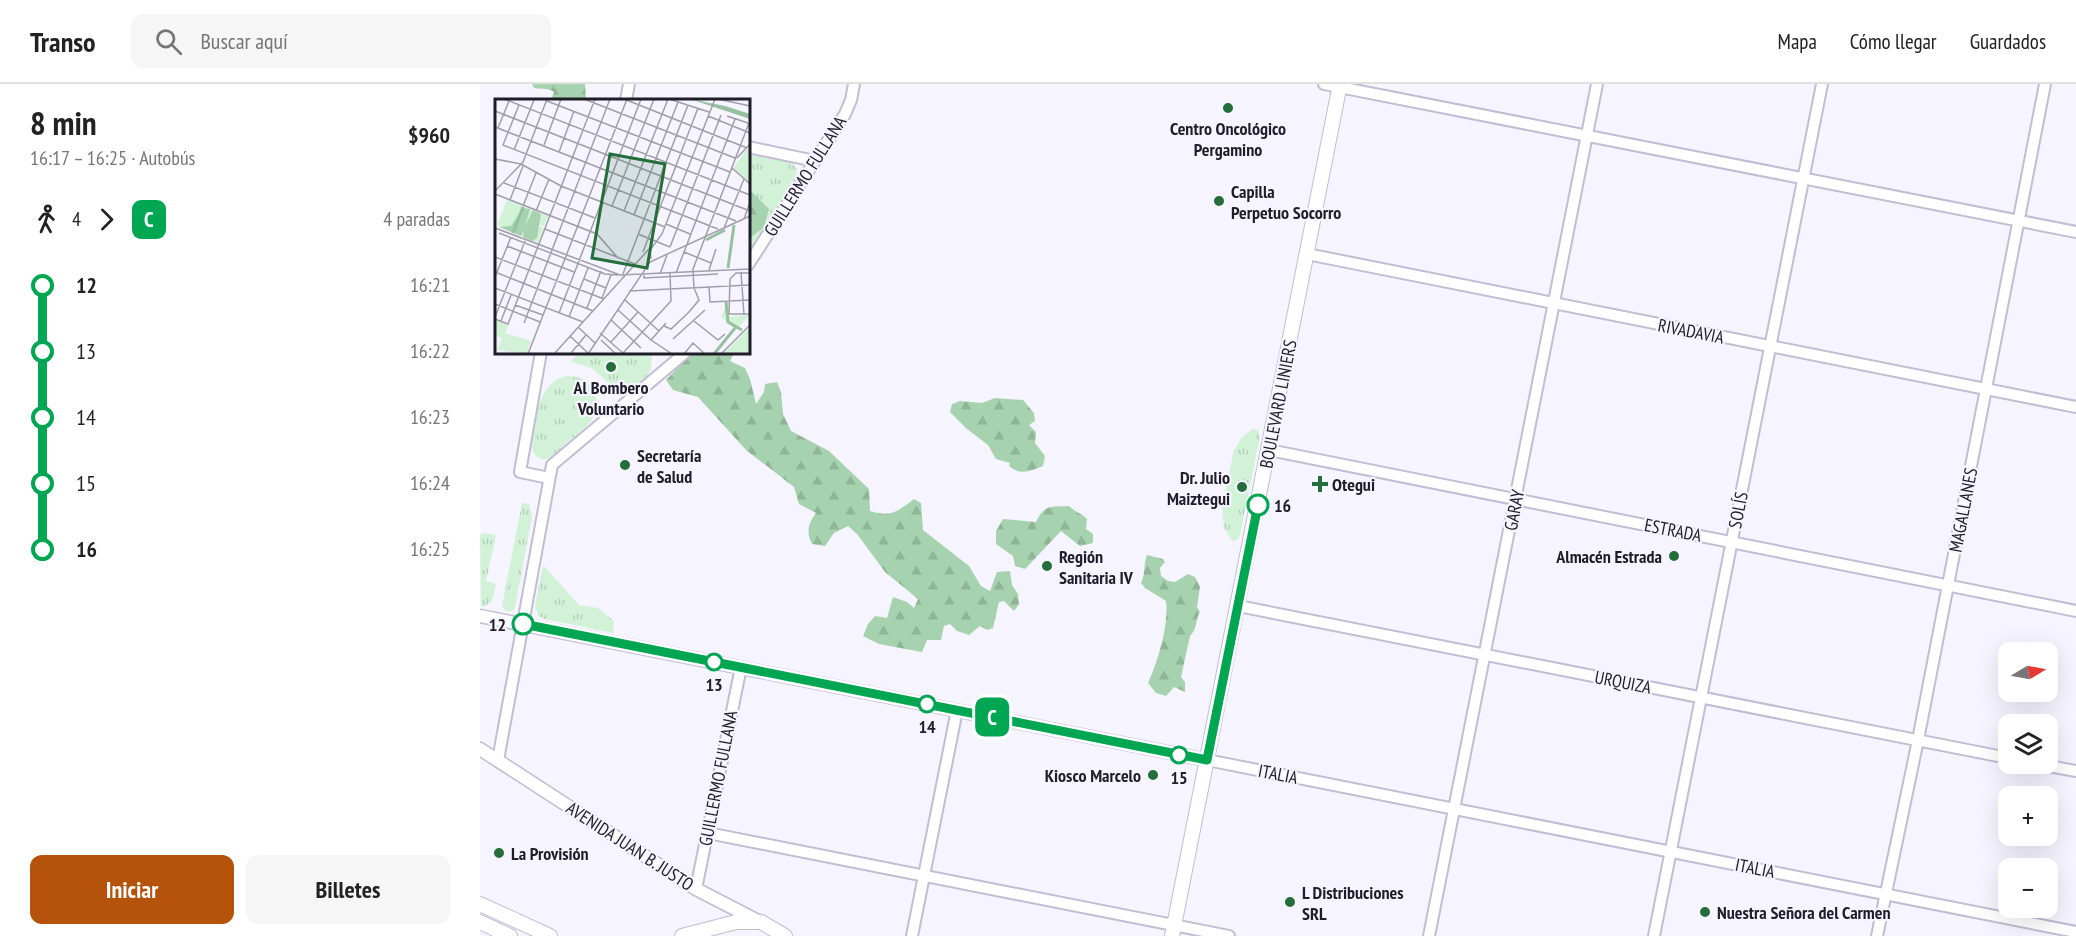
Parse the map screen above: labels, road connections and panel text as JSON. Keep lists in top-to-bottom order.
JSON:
{
  "streets": {
    "main road": ["BOULEVARD LINIERS", "AVENIDA JUAN B. JUSTO"],
    "street": [
      "GUILLERMO FULLANA",
      "RIVADAVIA",
      "GARAY",
      "SOLÍS",
      "MAGALLANES",
      "ESTRADA",
      "URQUIZA",
      "ITALIA"
    ]
  },
  "crossings": [
    ["GUILLERMO FULLANA", "ITALIA"],
    ["GUILLERMO FULLANA", "AVENIDA JUAN B. JUSTO"],
    ["RIVADAVIA", "BOULEVARD LINIERS"],
    ["RIVADAVIA", "GARAY"],
    ["RIVADAVIA", "SOLÍS"],
    ["RIVADAVIA", "MAGALLANES"],
    ["BOULEVARD LINIERS", "ESTRADA"],
    ["BOULEVARD LINIERS", "URQUIZA"],
    ["BOULEVARD LINIERS", "ITALIA"],
    ["GARAY", "ESTRADA"],
    ["GARAY", "URQUIZA"],
    ["GARAY", "ITALIA"],
    ["SOLÍS", "ESTRADA"],
    ["SOLÍS", "URQUIZA"],
    ["SOLÍS", "ITALIA"],
    ["MAGALLANES", "ESTRADA"],
    ["MAGALLANES", "URQUIZA"],
    ["MAGALLANES", "ITALIA"]
  ],
  "places": {
    "other": [
      "Centro Oncológico Pergamino",
      "Capilla Perpetuo Socorro",
      "Al Bombero Voluntario",
      "Secretaría de Salud",
      "Dr. Julio Maiztegui",
      "16",
      "Almacén Estrada",
      "Región Sanitaria IV",
      "12",
      "13",
      "14",
      "15",
      "Kiosco Marcelo",
      "La Provisión",
      "L Distribuciones SRL",
      "Nuestra Señora del Carmen"
    ],
    "health": ["Otegui"]
  },
  "lines": ["bus line C"],
  "north": "right",
  "page": {
    "header": "Transo",
    "search": "Buscar aquí",
    "nav": ["Mapa", "Cómo llegar", "Guardados"],
    "heading": ["8 min", "16:17 – 16:25 · Autobús", "$960"],
    "on_map": "C",
    "legs": ["4", "C", "4 paradas"],
    "list": [
      {
        "name": "12",
        "value": "16:21"
      },
      {
        "name": "13",
        "value": "16:22"
      },
      {
        "name": "14",
        "value": "16:23"
      },
      {
        "name": "15",
        "value": "16:24"
      },
      {
        "name": "16",
        "value": "16:25"
      }
    ],
    "map_buttons": ["+", "−"],
    "buttons": ["Iniciar", "Billetes"]
  }
}
